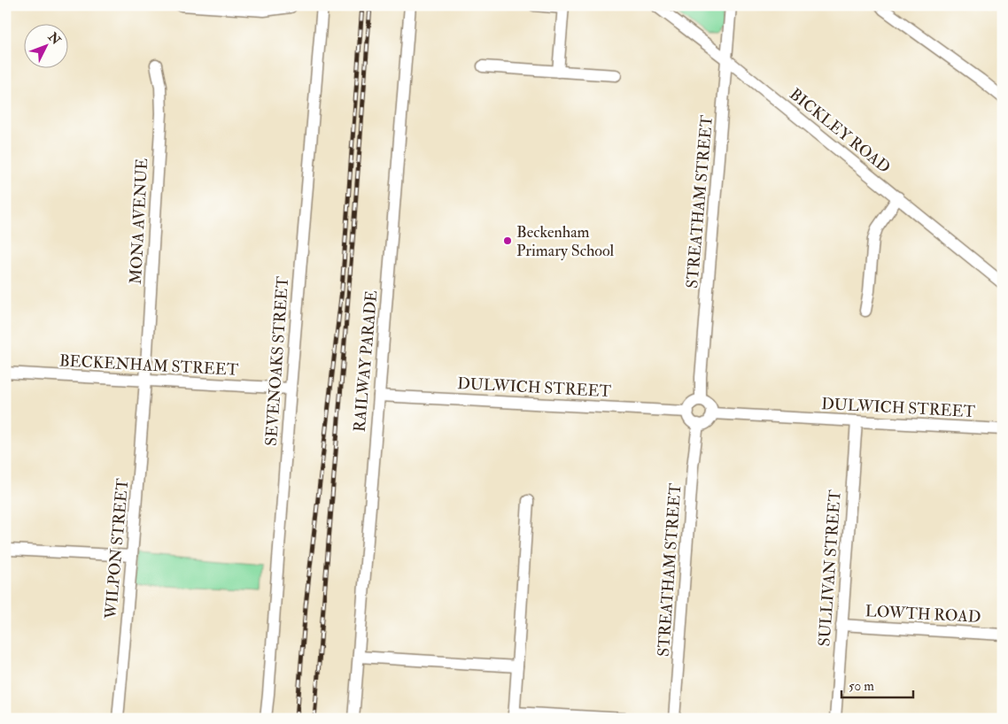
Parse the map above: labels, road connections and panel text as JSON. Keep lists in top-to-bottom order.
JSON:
{
  "streets": {
    "street": [
      "BICKLEY ROAD",
      "STREATHAM STREET",
      "MONA AVENUE",
      "SEVENOAKS STREET",
      "RAILWAY PARADE",
      "BECKENHAM STREET",
      "DULWICH STREET",
      "WILPON STREET",
      "SULLIVAN STREET",
      "LOWTH ROAD"
    ]
  },
  "crossings": [
    ["BICKLEY ROAD", "STREATHAM STREET"],
    ["STREATHAM STREET", "DULWICH STREET"],
    ["MONA AVENUE", "BECKENHAM STREET"],
    ["MONA AVENUE", "WILPON STREET"],
    ["SEVENOAKS STREET", "BECKENHAM STREET"],
    ["RAILWAY PARADE", "DULWICH STREET"],
    ["BECKENHAM STREET", "WILPON STREET"],
    ["DULWICH STREET", "SULLIVAN STREET"],
    ["SULLIVAN STREET", "LOWTH ROAD"]
  ],
  "places": ["Beckenham Primary School"],
  "scale_bar": "50 m",
  "north": "top right"
}
